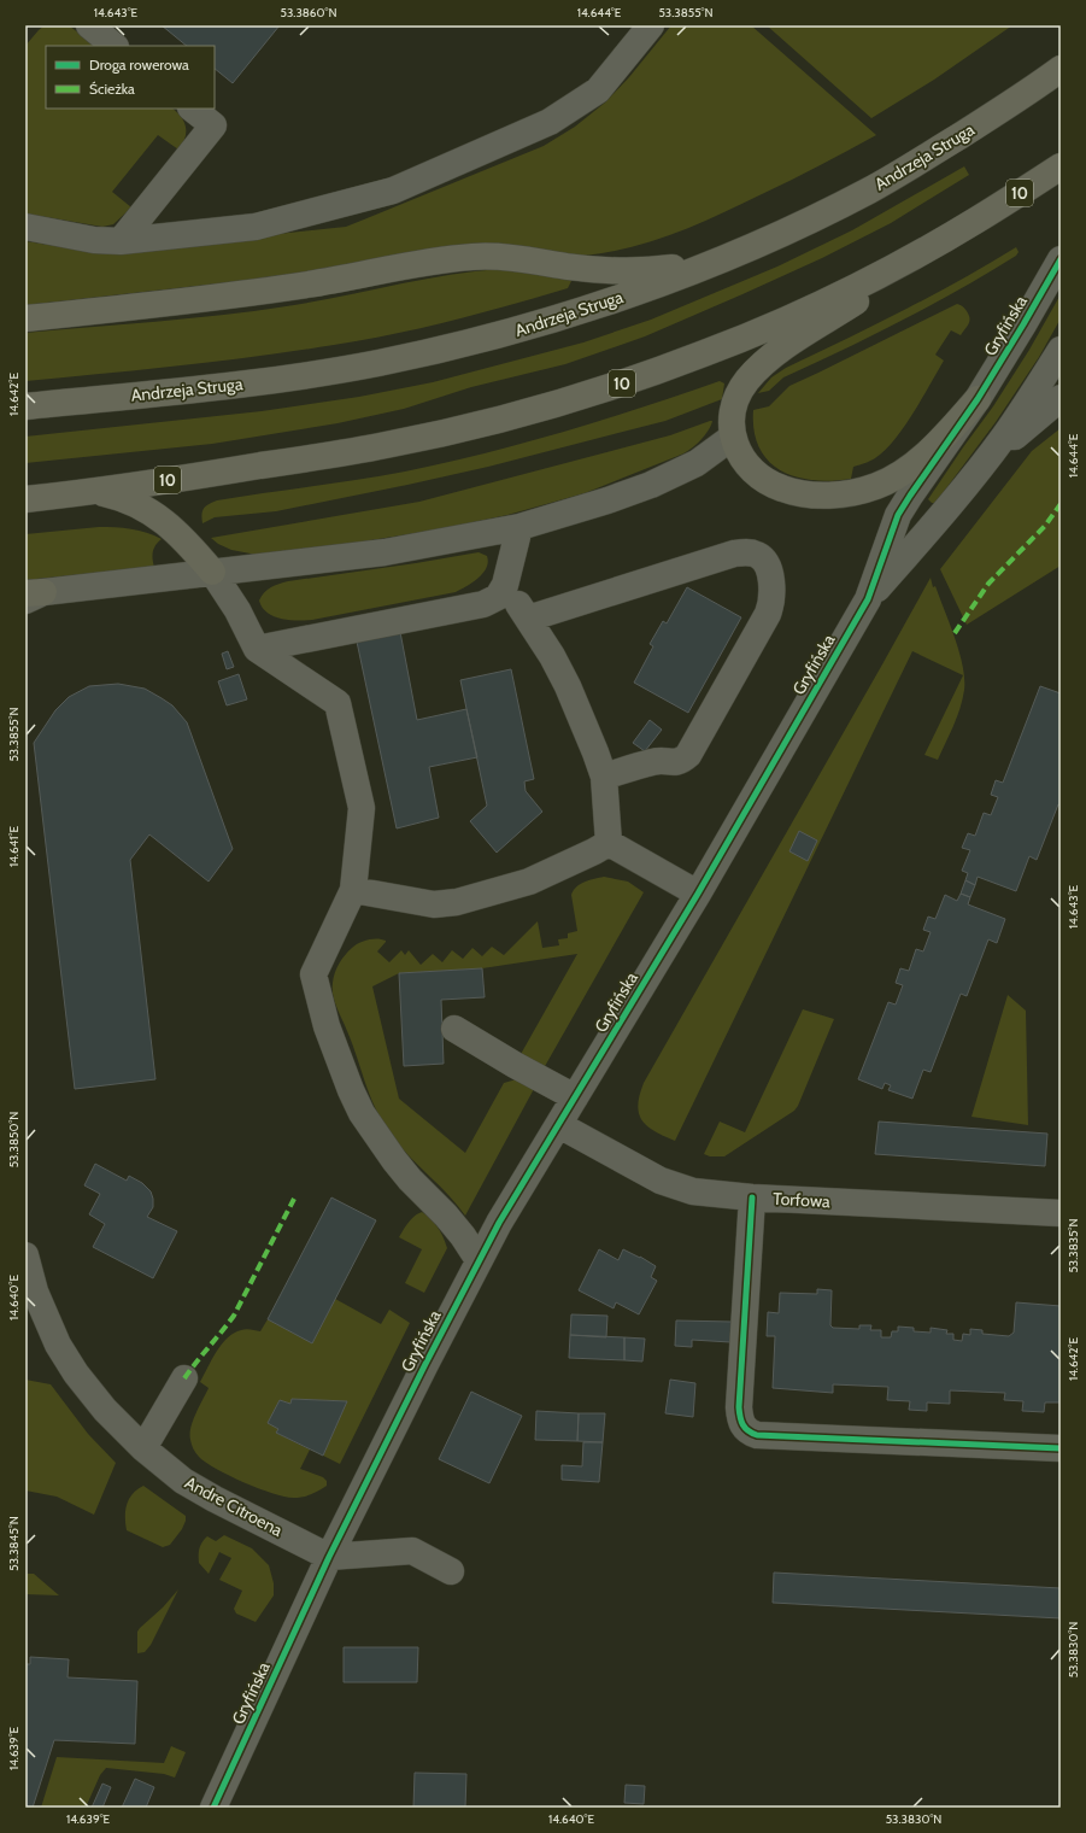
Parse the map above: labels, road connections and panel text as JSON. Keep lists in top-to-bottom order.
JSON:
{
  "streets": {
    "main road": ["Andrzeja Struga", "10"],
    "street": ["Gryfińska", "Torfowa", "Andre Citroena"]
  },
  "crossings": [
    ["Gryfińska", "Torfowa"],
    ["Gryfińska", "Andre Citroena"]
  ],
  "legend": ["Droga rowerowa", "Ścieżka"],
  "coordinates": [
    "14.643°E",
    "53.3860°N",
    "14.644°E",
    "53.3855°N",
    "14.642°E",
    "14.641°E",
    "53.3850°N",
    "53.3835°N",
    "14.640°E",
    "53.3845°N",
    "53.3830°N",
    "14.639°E"
  ]
}
